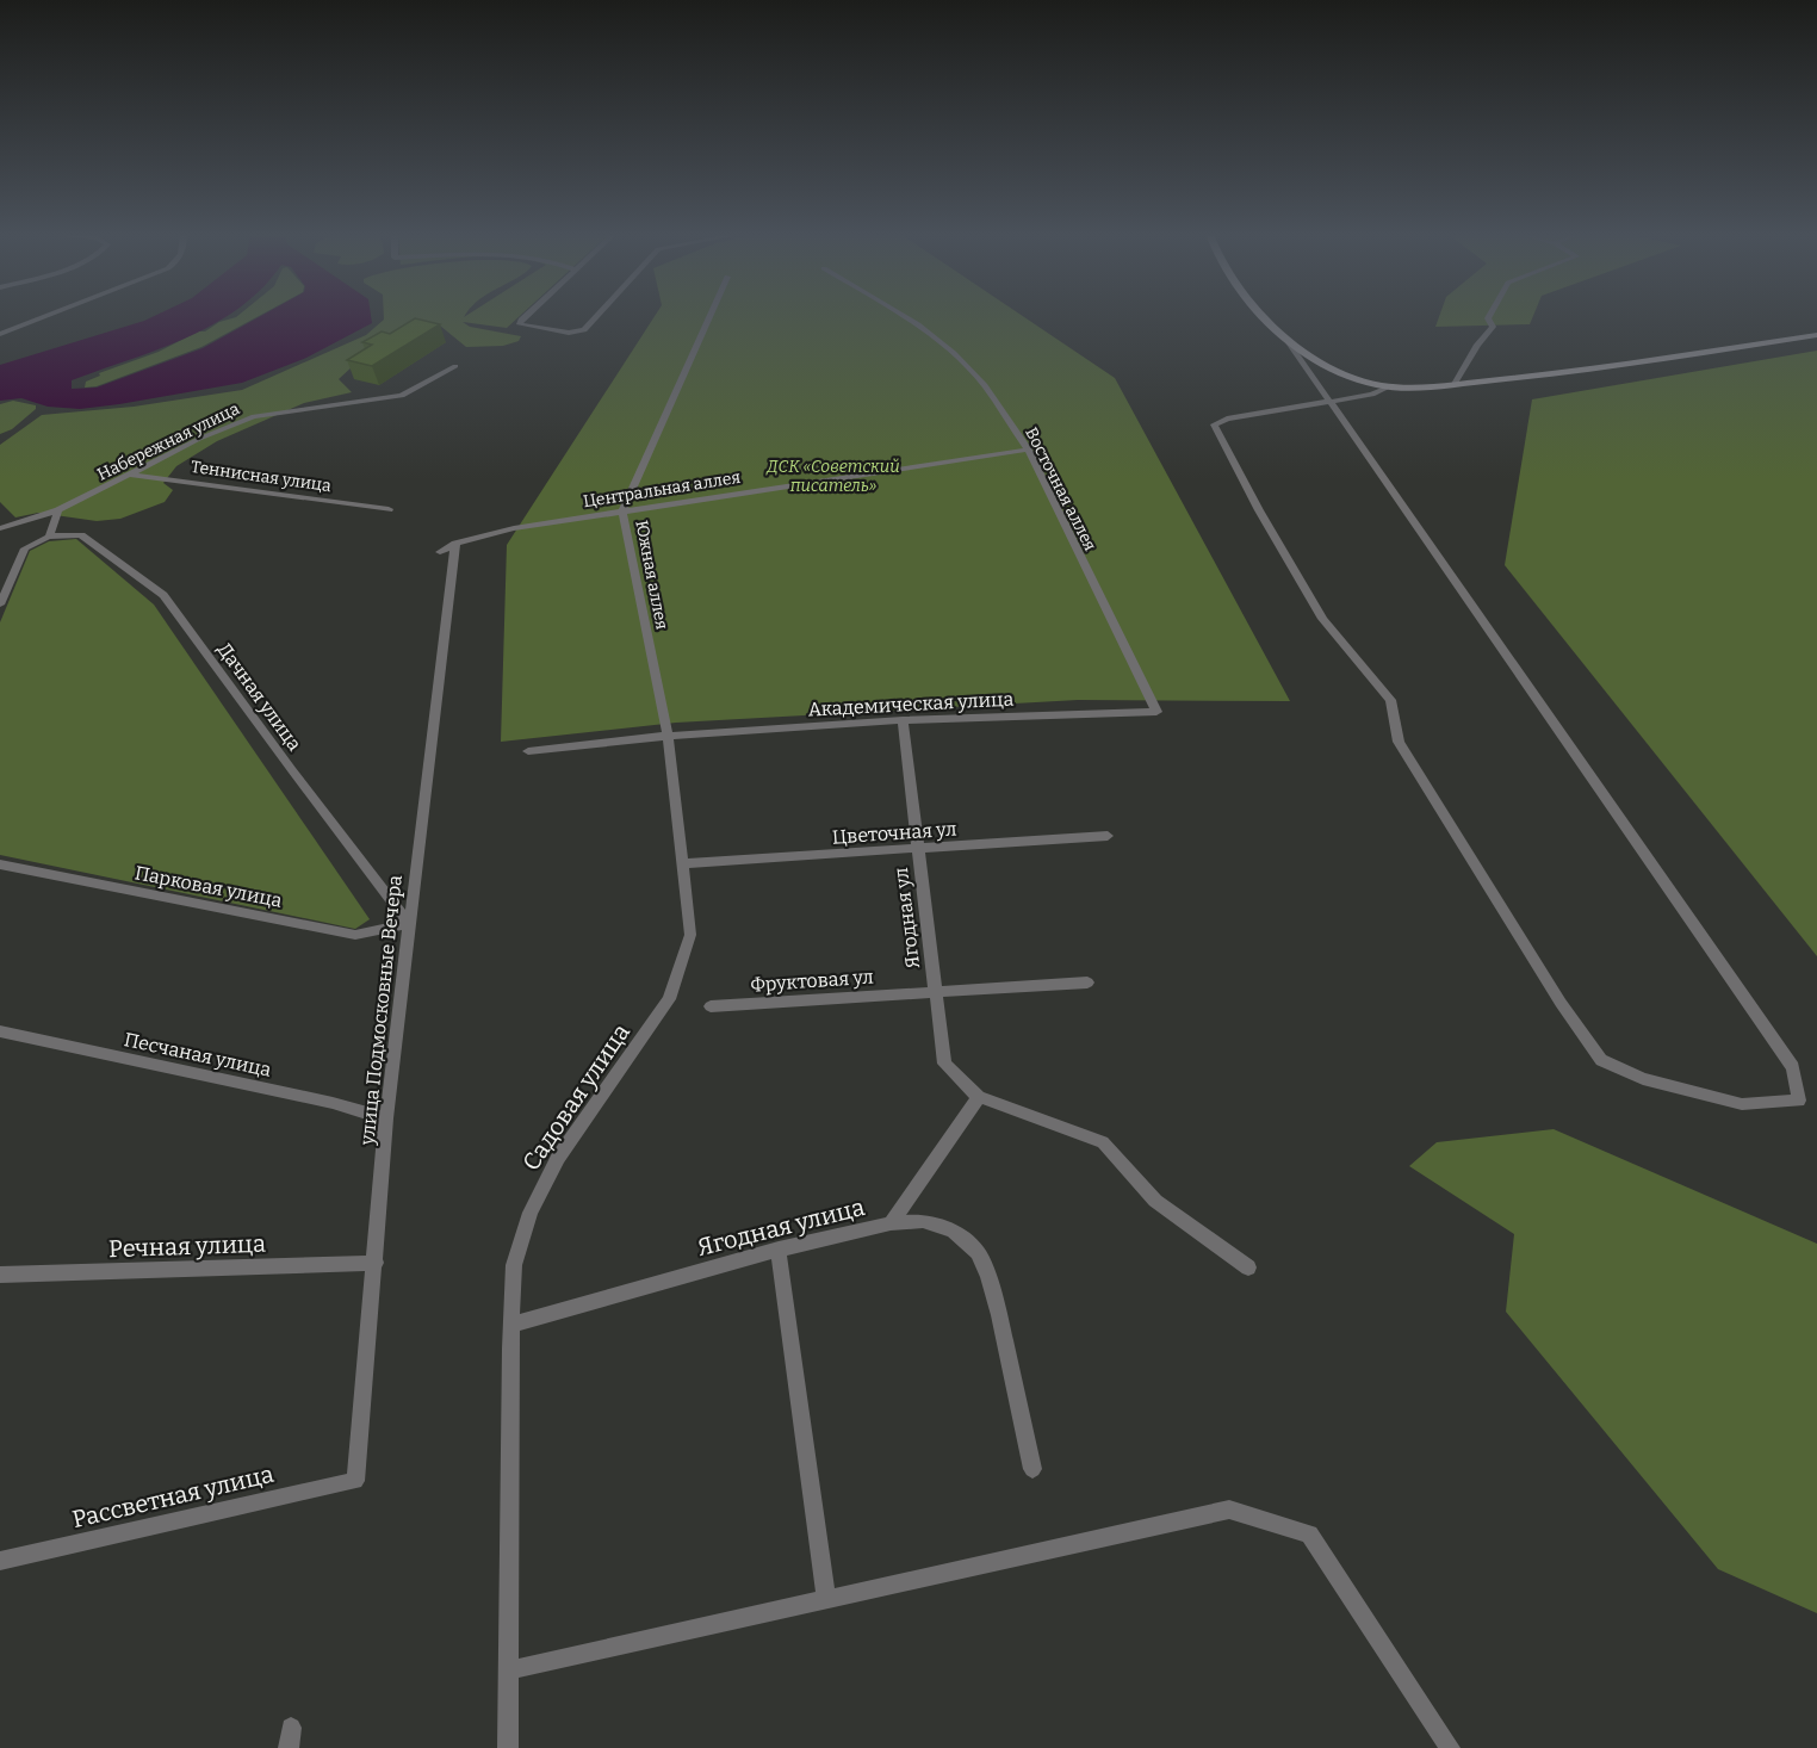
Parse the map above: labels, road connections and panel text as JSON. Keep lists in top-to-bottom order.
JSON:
{
  "streets": {
    "street": [
      "Набережная улица",
      "Теннисная улица",
      "Центральная аллея",
      "Восточная аллея",
      "Южная аллея",
      "Дачная улица",
      "Академическая улица",
      "Цветочная ул",
      "Парковая улица",
      "Ягодная ул",
      "Фруктовая ул",
      "улица Подмосковные Вечера",
      "Песчаная улица",
      "Садовая улица",
      "Ягодная улица",
      "Речная улица",
      "Рассветная улица"
    ]
  },
  "crossings": [
    ["Набережная улица", "Теннисная улица"],
    ["Центральная аллея", "Восточная аллея"],
    ["Центральная аллея", "Южная аллея"],
    ["Центральная аллея", "улица Подмосковные Вечера"],
    ["Восточная аллея", "Академическая улица"],
    ["Южная аллея", "Академическая улица"],
    ["Южная аллея", "Садовая улица"],
    ["Дачная улица", "Парковая улица"],
    ["Дачная улица", "улица Подмосковные Вечера"],
    ["Академическая улица", "Ягодная ул"],
    ["Академическая улица", "Садовая улица"],
    ["Цветочная ул", "Ягодная ул"],
    ["Цветочная ул", "Садовая улица"],
    ["Парковая улица", "улица Подмосковные Вечера"],
    ["Ягодная ул", "Фруктовая ул"],
    ["Ягодная ул", "Ягодная улица"],
    ["улица Подмосковные Вечера", "Песчаная улица"],
    ["улица Подмосковные Вечера", "Речная улица"],
    ["улица Подмосковные Вечера", "Рассветная улица"],
    ["Садовая улица", "Ягодная улица"]
  ],
  "parks": ["ДСК «Советский писатель»"]
}
